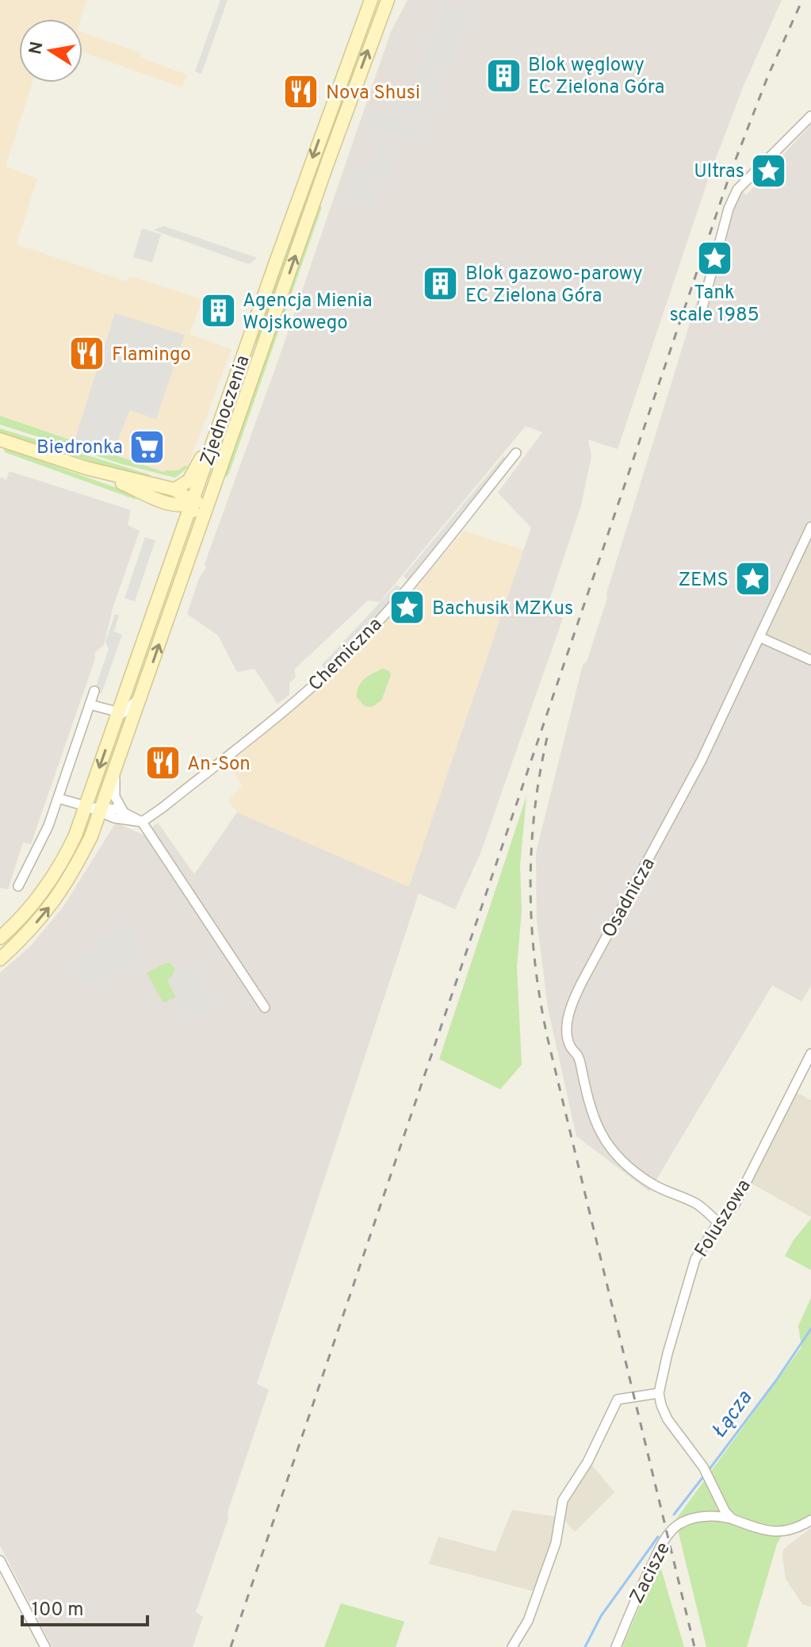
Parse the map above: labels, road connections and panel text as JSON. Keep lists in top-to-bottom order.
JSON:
{
  "streets": {
    "main road": ["Zjednoczenia"],
    "street": [
      "Chemiczna",
      "Osadnicza",
      "Foluszowa",
      "Zacisze"
    ]
  },
  "crossings": [
    ["Osadnicza", "Foluszowa"]
  ],
  "water": ["Łącza"],
  "places": {
    "building": ["Blok węglowy EC Zielona Góra", "Blok gazowo-parowy EC Zielona Góra", "Agencja Mienia Wojskowego"],
    "restaurant": ["Nova Shusi", "Flamingo", "An-Son"],
    "place": [
      "Ultras",
      "Tank scale 1985",
      "ZEMS",
      "Bachusik MZKus"
    ],
    "supermarket": ["Biedronka"]
  },
  "scale_bar": "100 m",
  "north": "left"
}
